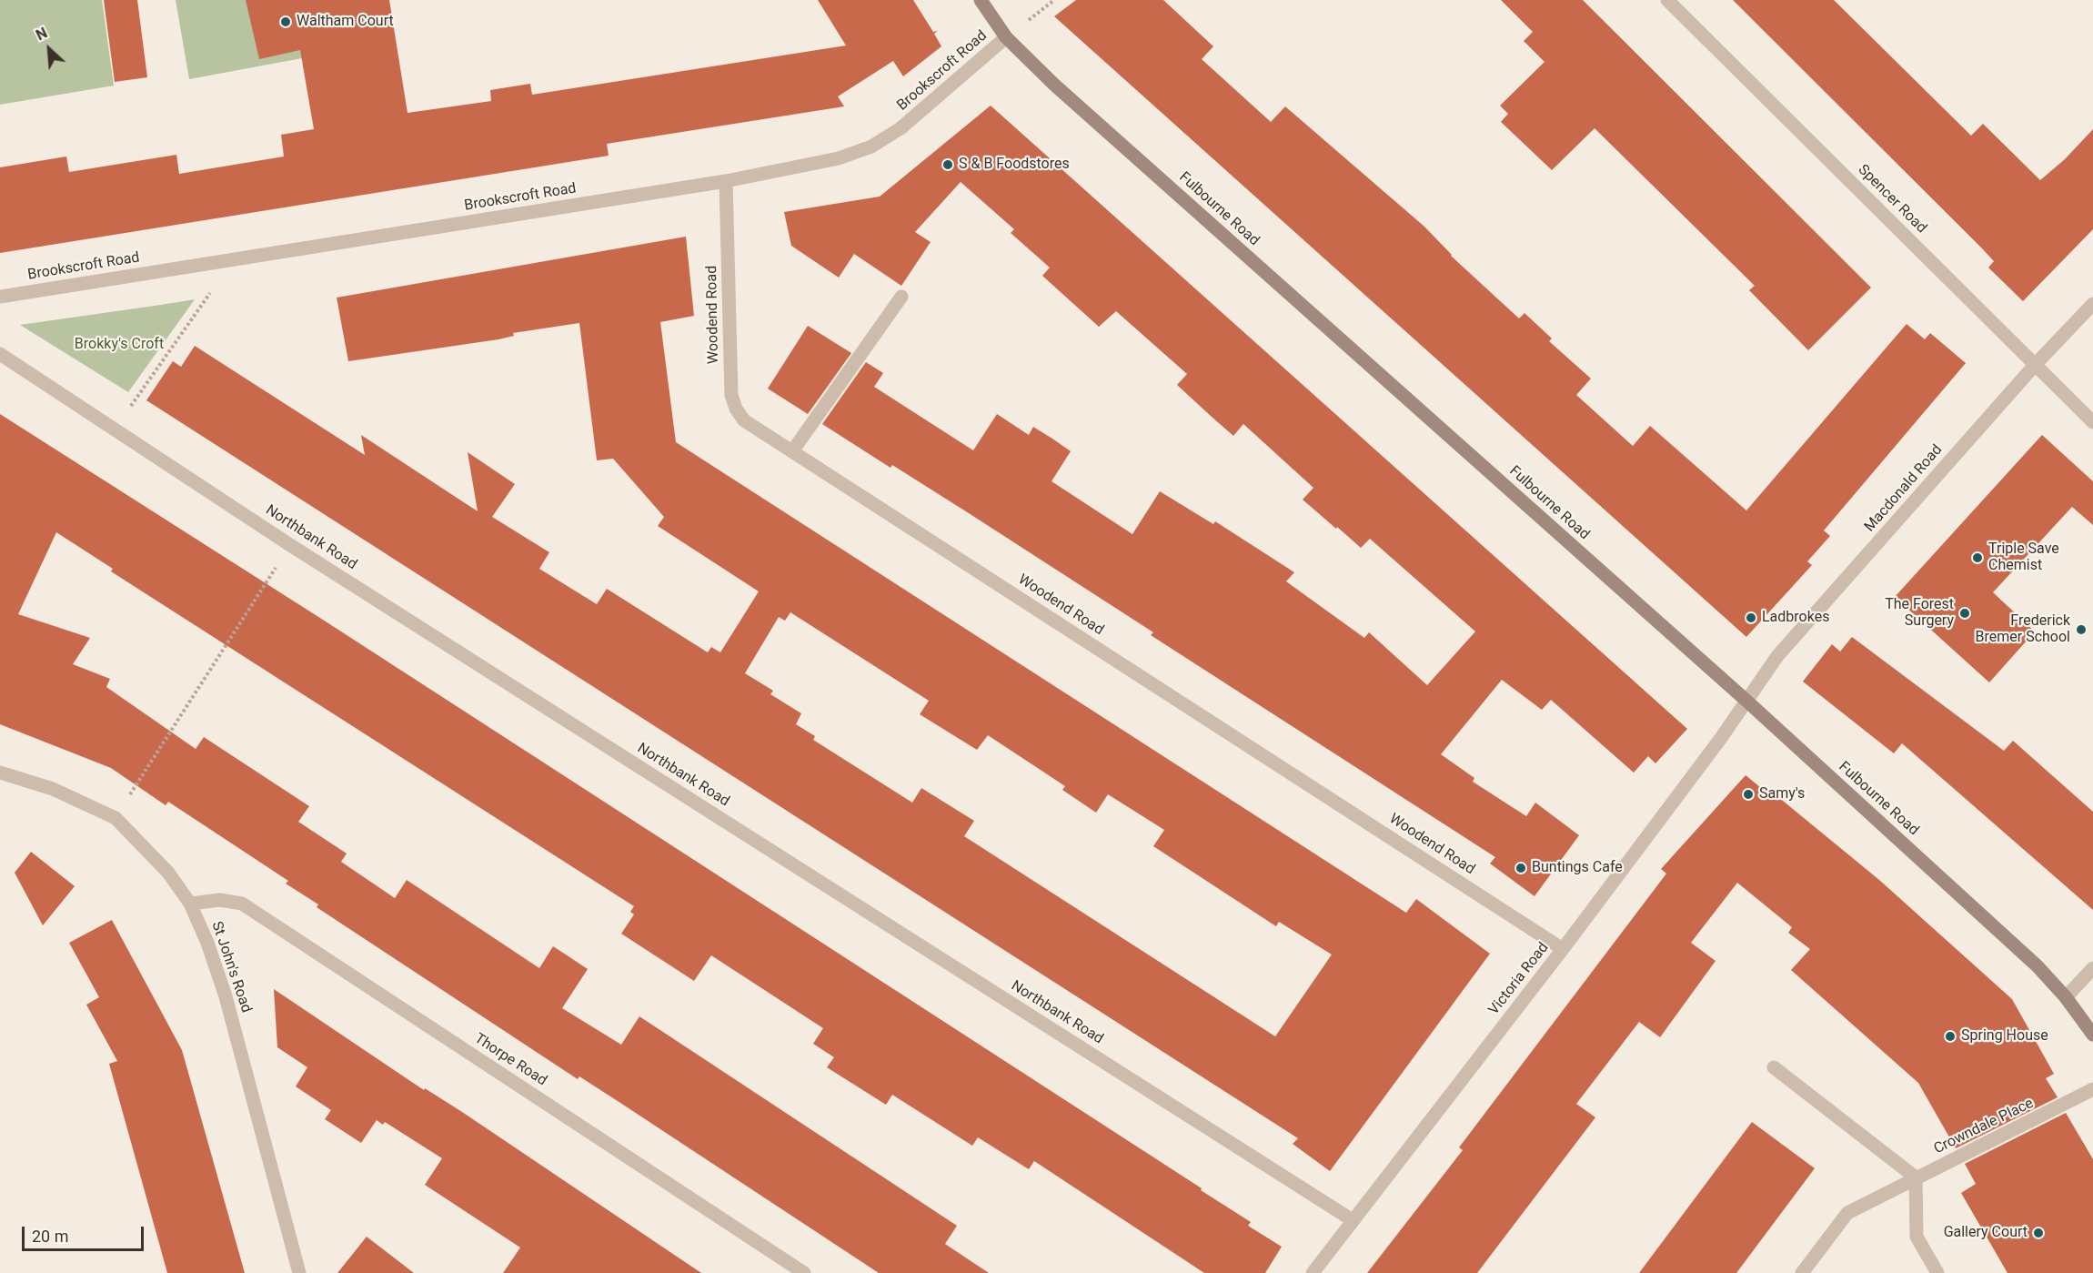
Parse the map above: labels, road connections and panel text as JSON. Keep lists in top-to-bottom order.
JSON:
{
  "streets": {
    "main road": ["Fulbourne Road"],
    "street": [
      "Brookscroft Road",
      "Spencer Road",
      "Woodend Road",
      "Macdonald Road",
      "Northbank Road",
      "St John's Road",
      "Victoria Road",
      "Thorpe Road",
      "Crowndale Place"
    ]
  },
  "crossings": [
    ["Brookscroft Road", "Fulbourne Road"],
    ["Brookscroft Road", "Woodend Road"],
    ["Spencer Road", "Macdonald Road"],
    ["Fulbourne Road", "Macdonald Road"],
    ["Fulbourne Road", "Victoria Road"],
    ["Woodend Road", "Victoria Road"],
    ["Macdonald Road", "Victoria Road"],
    ["Northbank Road", "Victoria Road"],
    ["St John's Road", "Thorpe Road"]
  ],
  "parks": ["Brokky's Croft"],
  "places": [
    "Waltham Court",
    "S & B Foodstores",
    "Triple Save Chemist",
    "The Forest Surgery",
    "Ladbrokes",
    "Frederick Bremer School",
    "Samy's",
    "Buntings Cafe",
    "Spring House",
    "Gallery Court"
  ],
  "scale_bar": "20 m",
  "north": "top left"
}
